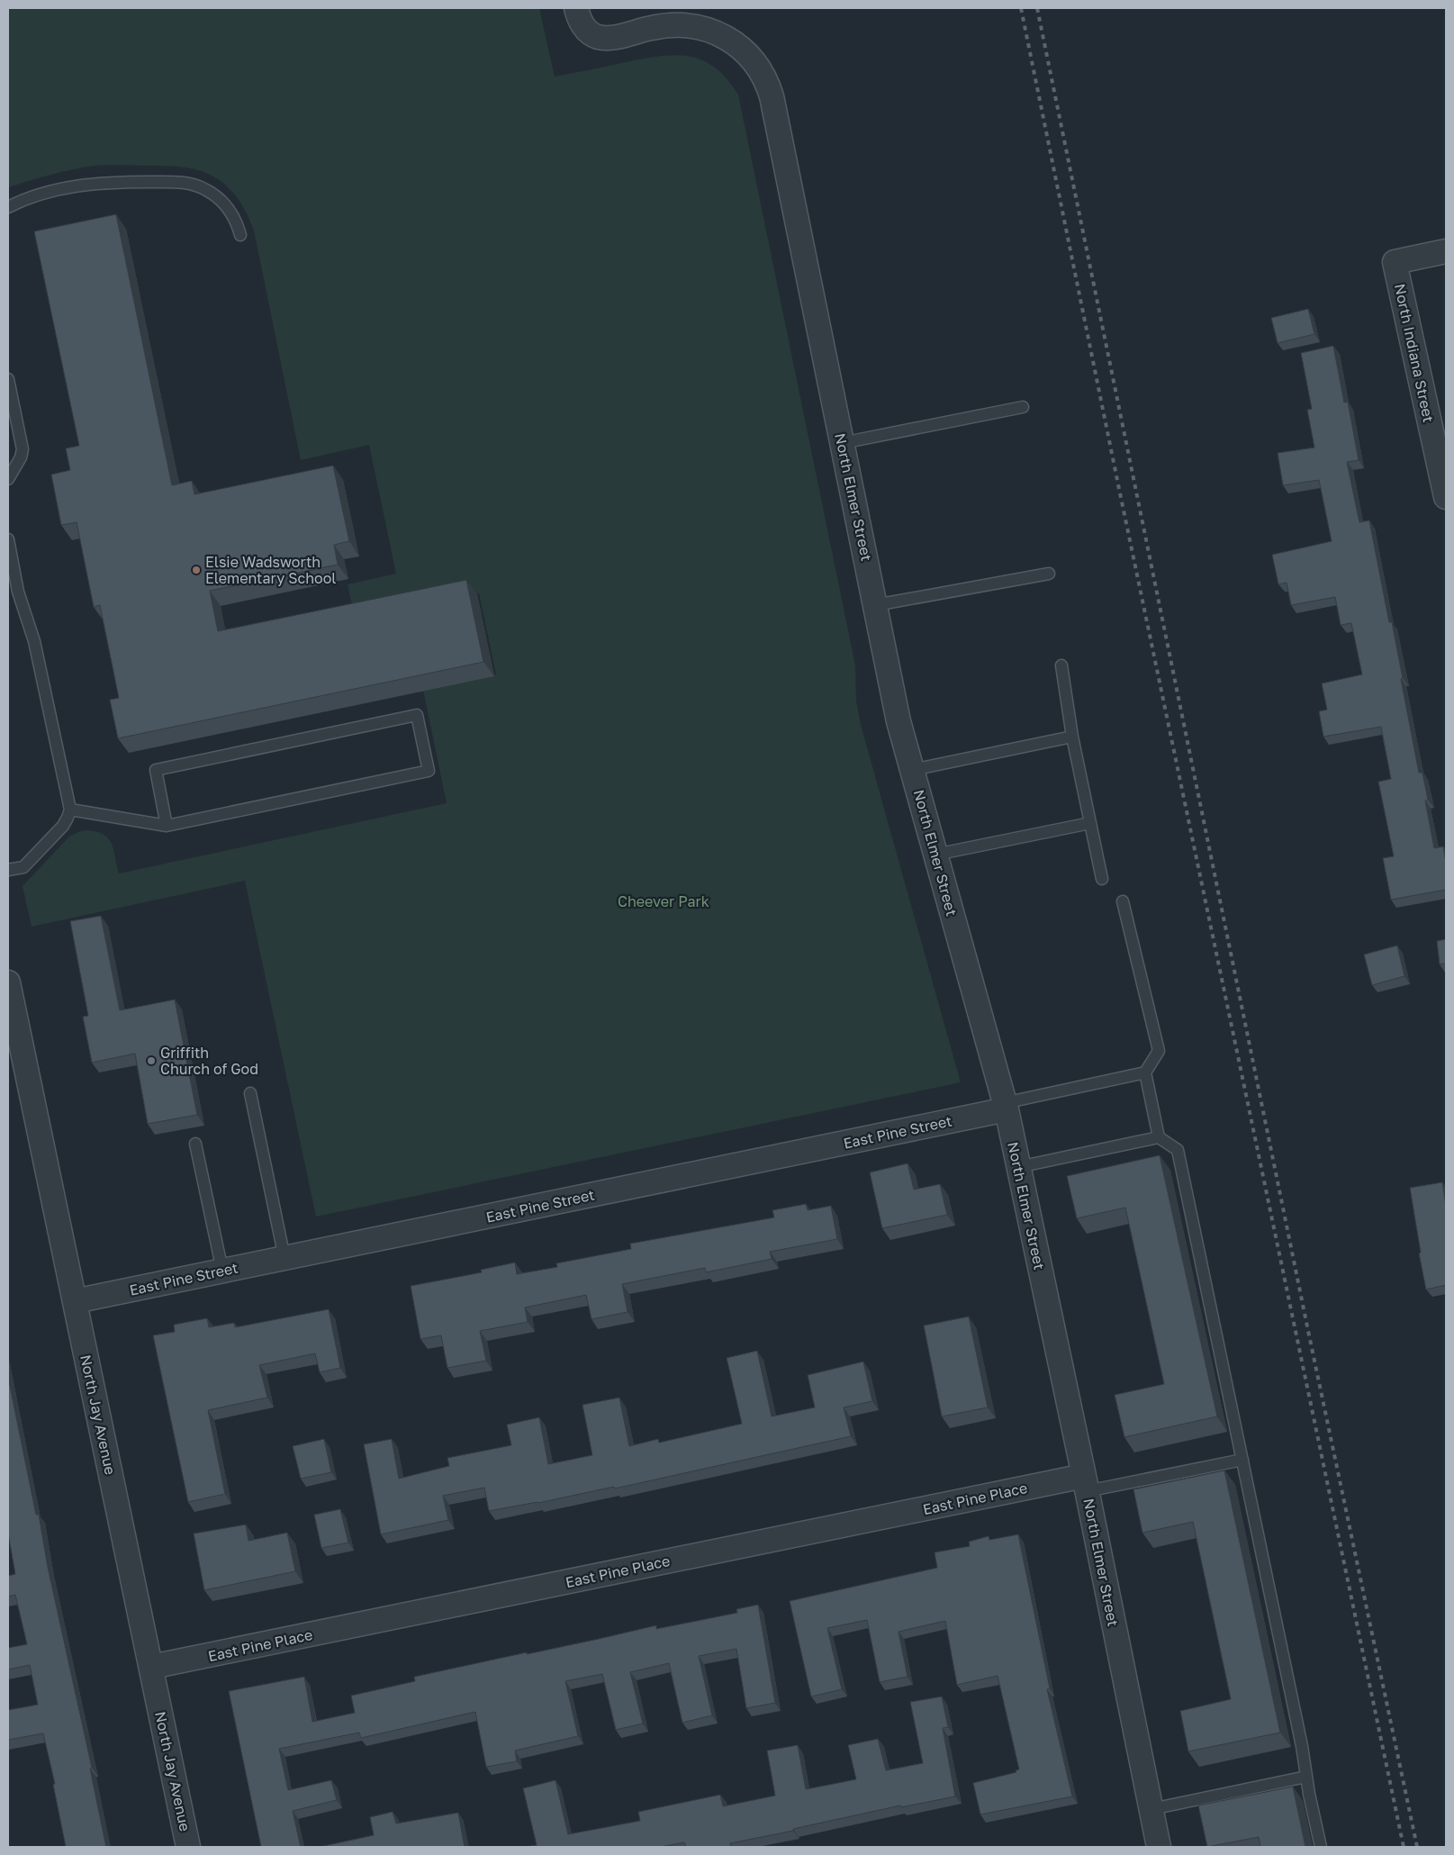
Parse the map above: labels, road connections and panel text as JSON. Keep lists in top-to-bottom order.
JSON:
{
  "streets": {
    "street": [
      "North Indiana Street",
      "North Elmer Street",
      "East Pine Street",
      "North Jay Avenue",
      "East Pine Place"
    ]
  },
  "crossings": [
    ["North Elmer Street", "East Pine Street"],
    ["North Elmer Street", "East Pine Place"],
    ["East Pine Street", "North Jay Avenue"],
    ["North Jay Avenue", "East Pine Place"]
  ],
  "parks": ["Cheever Park"],
  "places": ["Elsie Wadsworth Elementary School", "Griffith Church of God"]
}
